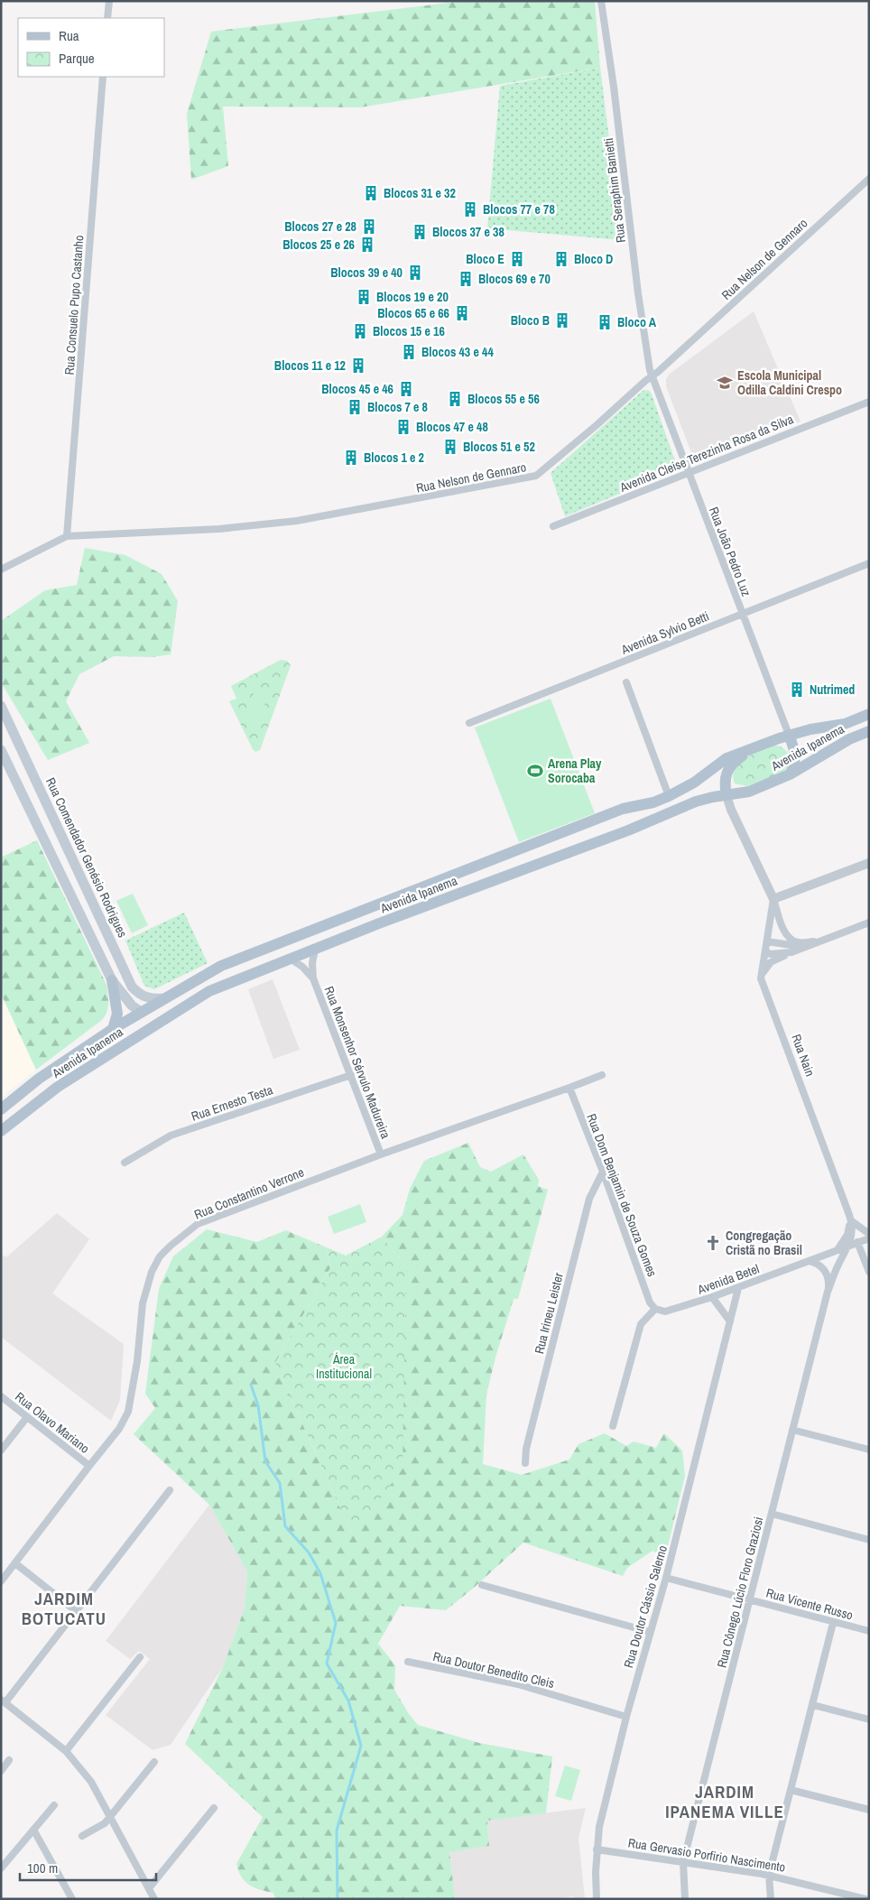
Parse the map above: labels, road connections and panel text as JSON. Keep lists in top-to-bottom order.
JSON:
{
  "streets": {
    "main road": ["Avenida Ipanema", "Rua Comendador Genésio Rodrigues"],
    "street": [
      "Rua Seraphim Banietti",
      "Rua Nelson de Gennaro",
      "Rua Consuelo Pupo Castanho",
      "Avenida Cleise Terezinha Rosa da Silva",
      "Rua João Pedro Luz",
      "Avenida Sylvio Betti",
      "Rua Nain",
      "Rua Monsenhor Sérvulo Madureira",
      "Rua Ernesto Testa",
      "Rua Constantino Verrone",
      "Rua Dom Benjamin de Souza Gomes",
      "Avenida Betel",
      "Rua Irineu Leister",
      "Rua Olavo Mariano",
      "Rua Cônego Lúcio Floro Graziosi",
      "Rua Vicente Russo",
      "Rua Doutor Cássio Salerno",
      "Rua Doutor Benedito Cleis",
      "Rua Gervasio Porfirio Nascimento"
    ]
  },
  "crossings": [
    ["Rua Seraphim Banietti", "Rua Nelson de Gennaro"],
    ["Rua Seraphim Banietti", "Rua João Pedro Luz"],
    ["Rua Nelson de Gennaro", "Rua Consuelo Pupo Castanho"],
    ["Rua Nelson de Gennaro", "Rua João Pedro Luz"],
    ["Avenida Cleise Terezinha Rosa da Silva", "Rua João Pedro Luz"],
    ["Rua João Pedro Luz", "Avenida Sylvio Betti"],
    ["Rua João Pedro Luz", "Avenida Ipanema"],
    ["Avenida Ipanema", "Rua Comendador Genésio Rodrigues"],
    ["Avenida Ipanema", "Rua Monsenhor Sérvulo Madureira"],
    ["Rua Nain", "Avenida Betel"],
    ["Rua Nain", "Rua Cônego Lúcio Floro Graziosi"],
    ["Rua Monsenhor Sérvulo Madureira", "Rua Ernesto Testa"],
    ["Rua Monsenhor Sérvulo Madureira", "Rua Constantino Verrone"],
    ["Rua Constantino Verrone", "Rua Dom Benjamin de Souza Gomes"],
    ["Rua Constantino Verrone", "Rua Olavo Mariano"],
    ["Rua Dom Benjamin de Souza Gomes", "Avenida Betel"],
    ["Rua Dom Benjamin de Souza Gomes", "Rua Irineu Leister"],
    ["Avenida Betel", "Rua Cônego Lúcio Floro Graziosi"],
    ["Avenida Betel", "Rua Doutor Cássio Salerno"],
    ["Rua Cônego Lúcio Floro Graziosi", "Rua Vicente Russo"],
    ["Rua Cônego Lúcio Floro Graziosi", "Rua Gervasio Porfirio Nascimento"],
    ["Rua Vicente Russo", "Rua Doutor Cássio Salerno"],
    ["Rua Doutor Cássio Salerno", "Rua Doutor Benedito Cleis"],
    ["Rua Doutor Cássio Salerno", "Rua Gervasio Porfirio Nascimento"]
  ],
  "districts": ["JARDIM BOTUCATU", "JARDIM IPANEMA VILLE"],
  "parks": ["Área Institucional"],
  "places": {
    "building": [
      "Blocos 31 e 32",
      "Blocos 77 e 78",
      "Blocos 27 e 28",
      "Blocos 37 e 38",
      "Blocos 25 e 26",
      "Bloco E",
      "Bloco D",
      "Blocos 39 e 40",
      "Blocos 69 e 70",
      "Blocos 19 e 20",
      "Blocos 65 e 66",
      "Bloco B",
      "Bloco A",
      "Blocos 15 e 16",
      "Blocos 43 e 44",
      "Blocos 11 e 12",
      "Blocos 45 e 46",
      "Blocos 55 e 56",
      "Blocos 7 e 8",
      "Blocos 47 e 48",
      "Blocos 51 e 52",
      "Blocos 1 e 2",
      "Nutrimed"
    ],
    "school or university": ["Escola Municipal Odilla Caldini Crespo"],
    "sports": ["Arena Play Sorocaba"],
    "church": ["Congregação Cristã no Brasil"]
  },
  "legend": ["Rua", "Parque"],
  "scale_bar": "100 m"
}
